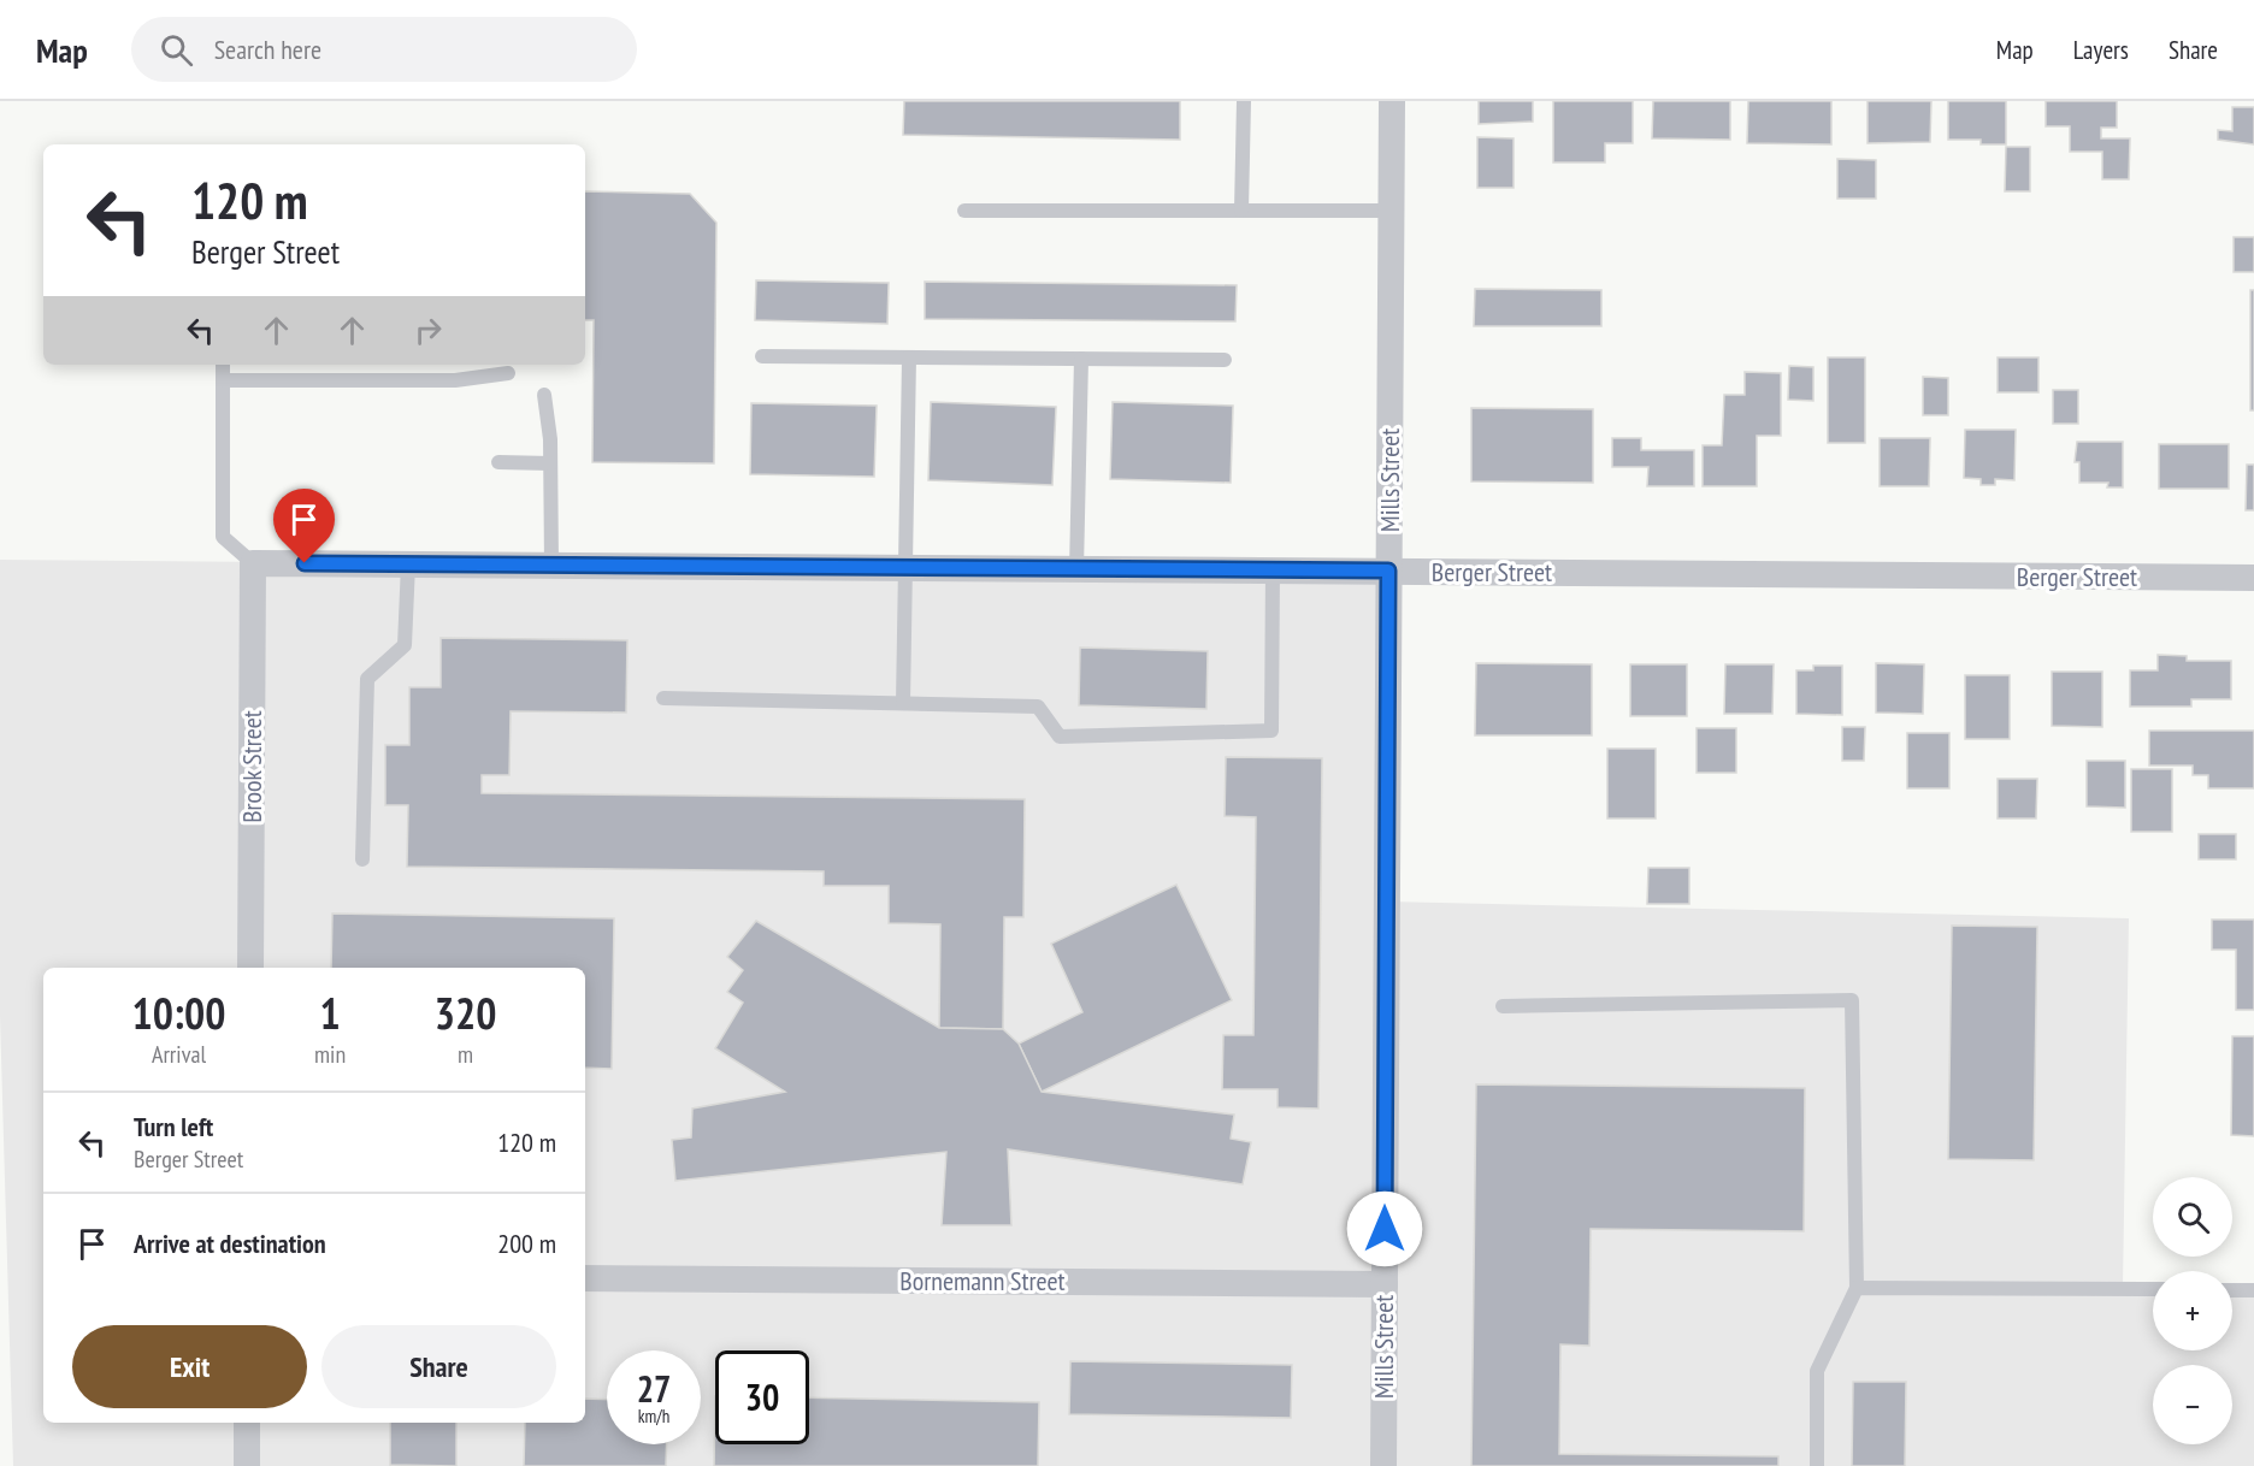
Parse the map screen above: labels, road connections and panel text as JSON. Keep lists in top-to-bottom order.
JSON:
{
  "streets": {
    "street": [
      "Mills Street",
      "Berger Street",
      "Brook Street",
      "Bornemann Street"
    ]
  },
  "crossings": [
    ["Mills Street", "Berger Street"],
    ["Mills Street", "Bornemann Street"],
    ["Berger Street", "Brook Street"]
  ],
  "page": {
    "header": "Map",
    "search": "Search here",
    "nav": ["Map", "Layers", "Share"],
    "turn": ["120 m", "Berger Street"],
    "eta": [
      "10:00",
      "Arrival",
      "1",
      "min",
      "320",
      "m"
    ],
    "list": [
      {
        "name": "Turn left",
        "note": "Berger Street",
        "value": "120 m"
      },
      {
        "name": "Arrive at destination",
        "value": "200 m"
      }
    ],
    "map_buttons": ["+", "−"],
    "buttons": ["Exit", "Share"],
    "speed": "27 km/h",
    "limit": "30"
  }
}
